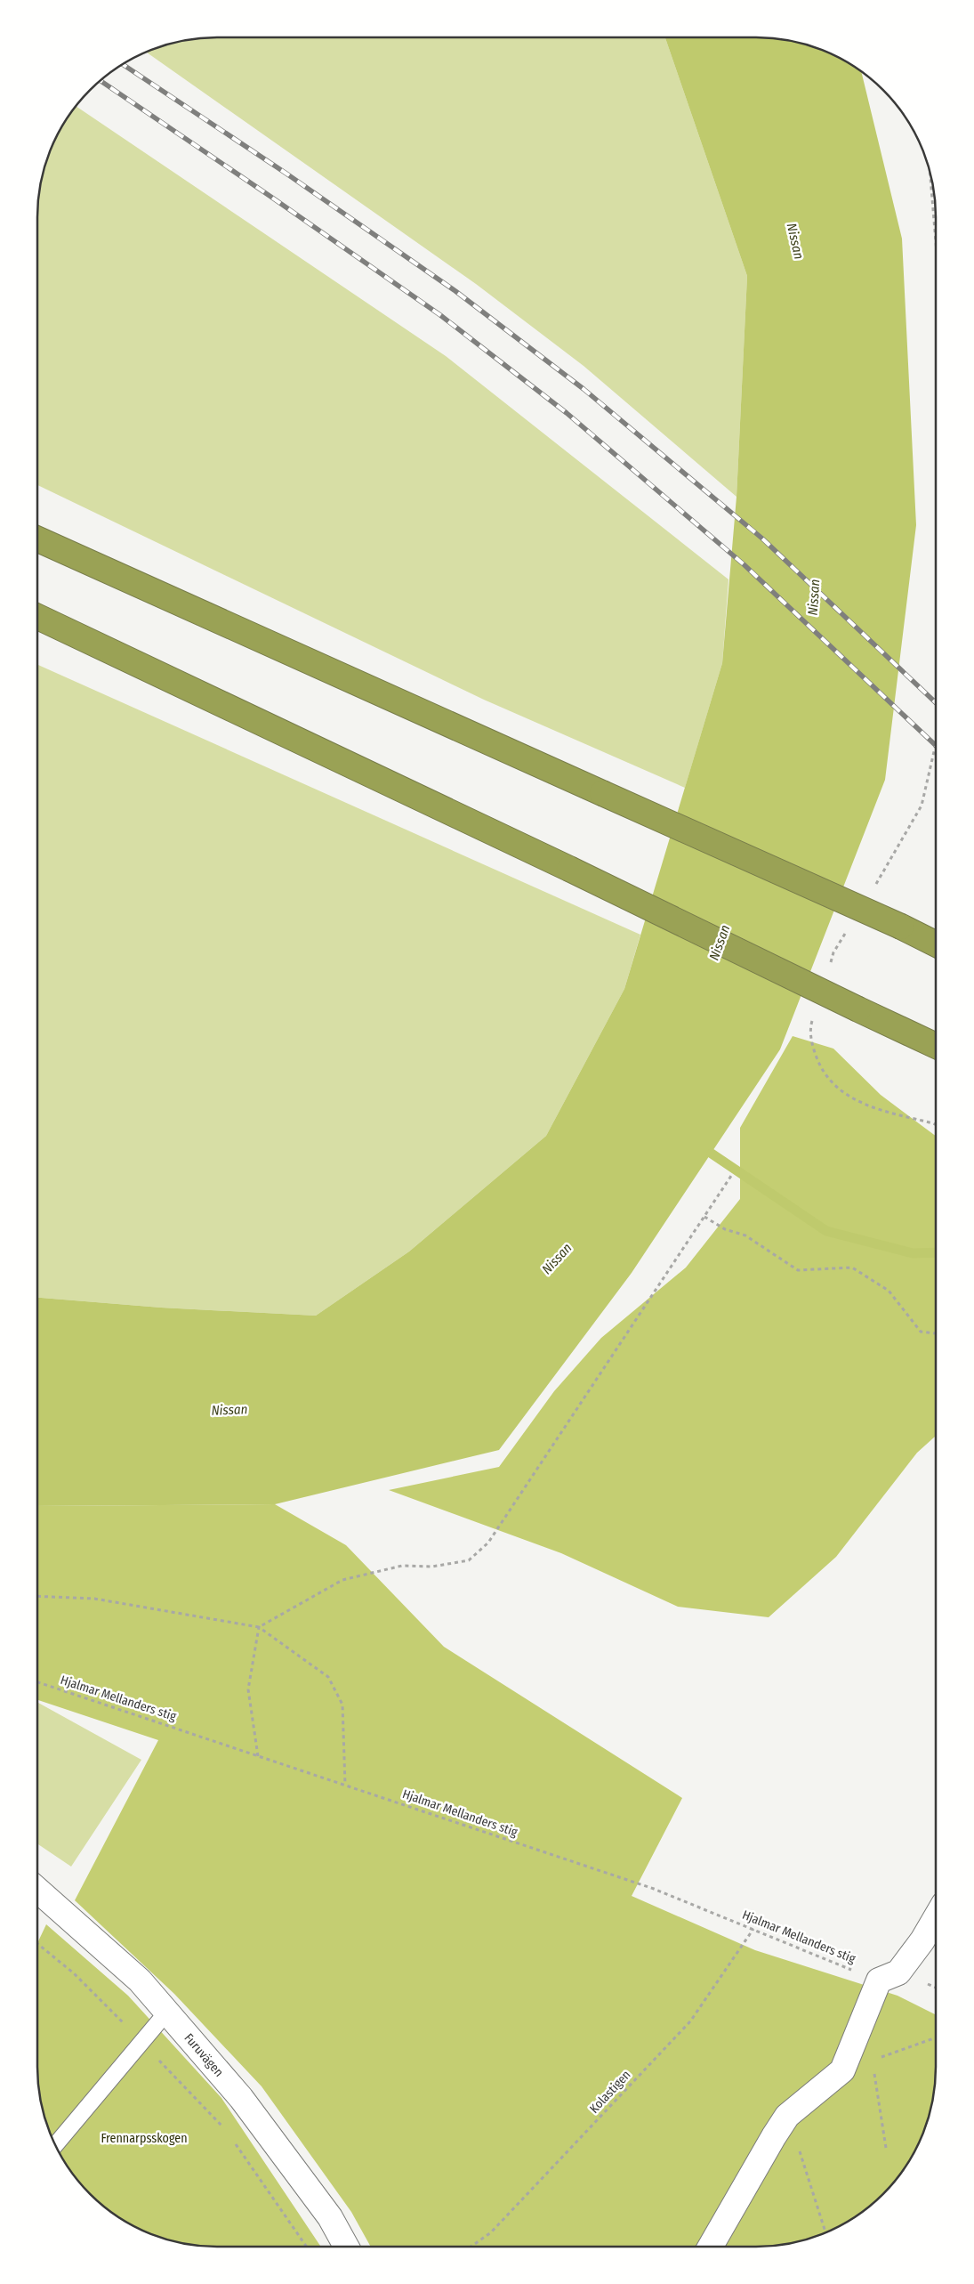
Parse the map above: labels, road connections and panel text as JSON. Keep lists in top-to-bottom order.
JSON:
{
  "streets": {
    "street": ["Furuvägen"],
    "path": ["Hjalmar Mellanders stig", "Kolastigen"]
  },
  "crossings": [
    ["Hjalmar Mellanders stig", "Kolastigen"]
  ],
  "water": ["Nissan"],
  "parks": ["Frennarpsskogen"]
}
